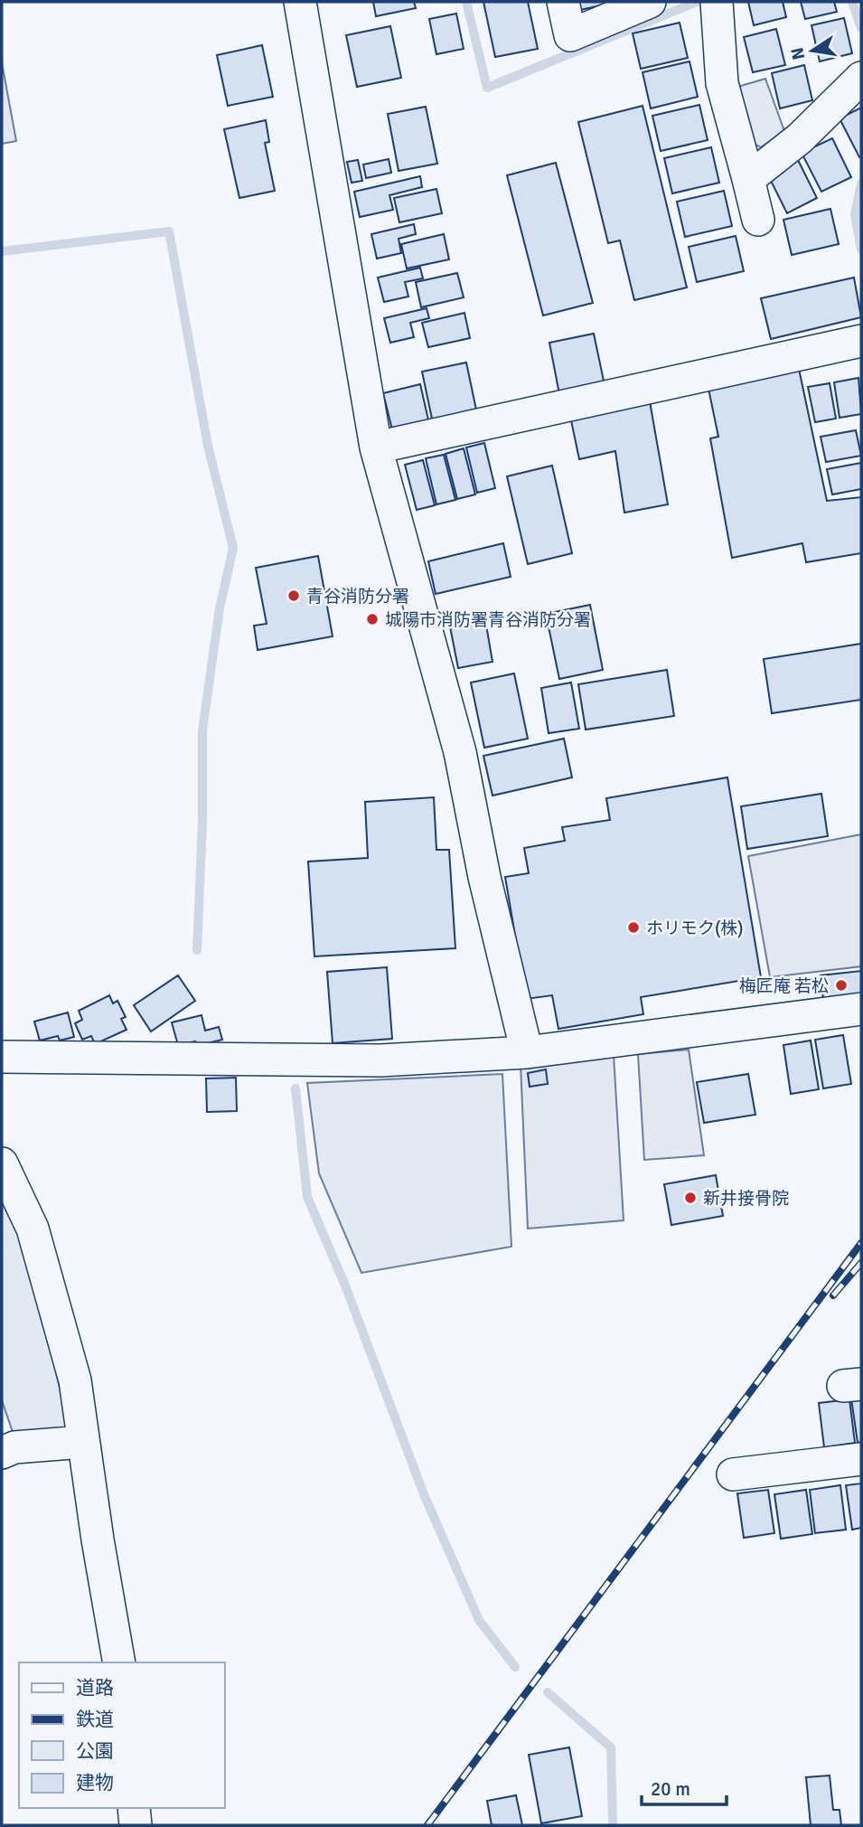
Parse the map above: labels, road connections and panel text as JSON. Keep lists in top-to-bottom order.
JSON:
{
  "places": [
    "青谷消防分署",
    "城陽市消防署青谷消防分署",
    "ホリモク(株)",
    "梅匠庵 若松",
    "新井接骨院"
  ],
  "legend": [
    "道路",
    "鉄道",
    "公園",
    "建物"
  ],
  "scale_bar": "20 m",
  "north": "left"
}
